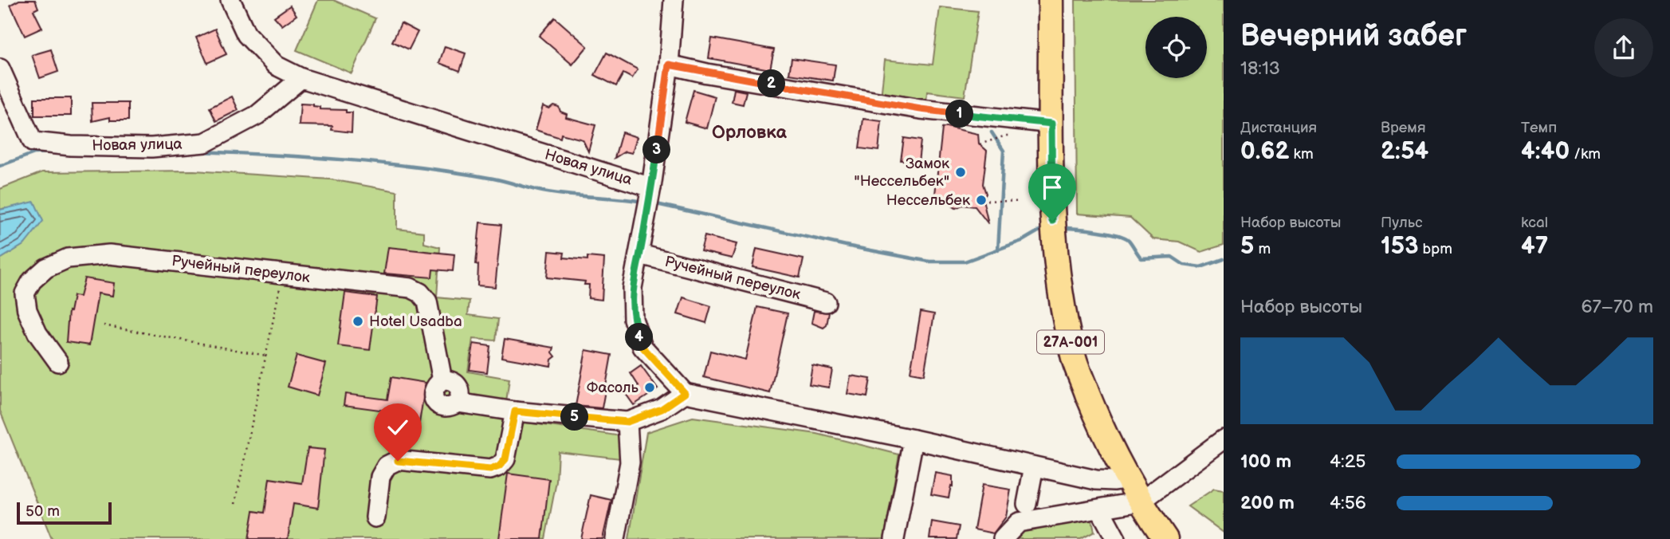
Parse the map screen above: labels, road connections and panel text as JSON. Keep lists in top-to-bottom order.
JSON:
{
  "streets": {
    "main road": ["27А-001"],
    "street": ["Новая улица", "Ручейный переулок"]
  },
  "districts": ["Орловка"],
  "places": [
    "Замок \"Нессельбек\"",
    "Нессельбек",
    "Hotel Usadba",
    "Фасоль"
  ],
  "scale_bar": "50 m",
  "page": {
    "heading": ["Вечерний забег", "18:13"],
    "pins": [
      "2",
      "1",
      "3",
      "4",
      "5"
    ],
    "stats": [
      ["Дистанция", "0.62 km"],
      ["Время", "2:54"],
      ["Темп", "4:40 /km"],
      ["Набор высоты", "5 m"],
      ["Пульс", "153 bpm"],
      ["kcal", "47"]
    ],
    "chart": ["Набор высоты", "67–70 m"],
    "list": [
      {
        "name": "100 m",
        "note": "4:25"
      },
      {
        "name": "200 m",
        "note": "4:56"
      }
    ],
    "scale": "50 m"
  }
}
